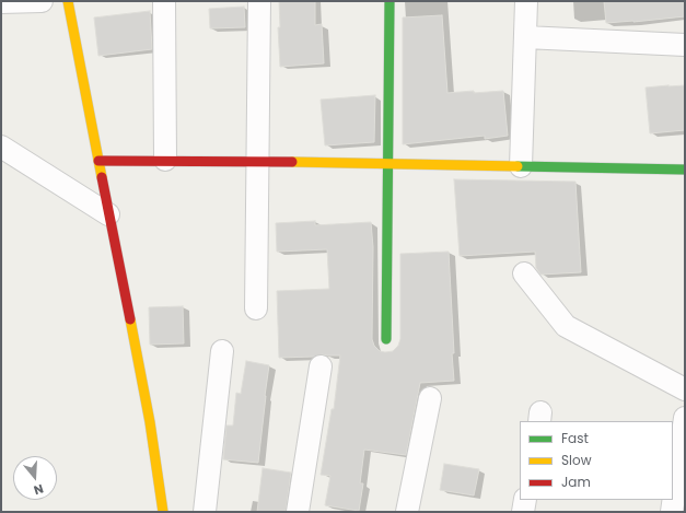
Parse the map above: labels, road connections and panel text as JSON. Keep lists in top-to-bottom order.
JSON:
{
  "legend": ["Fast", "Slow", "Jam"],
  "north": "bottom"
}
